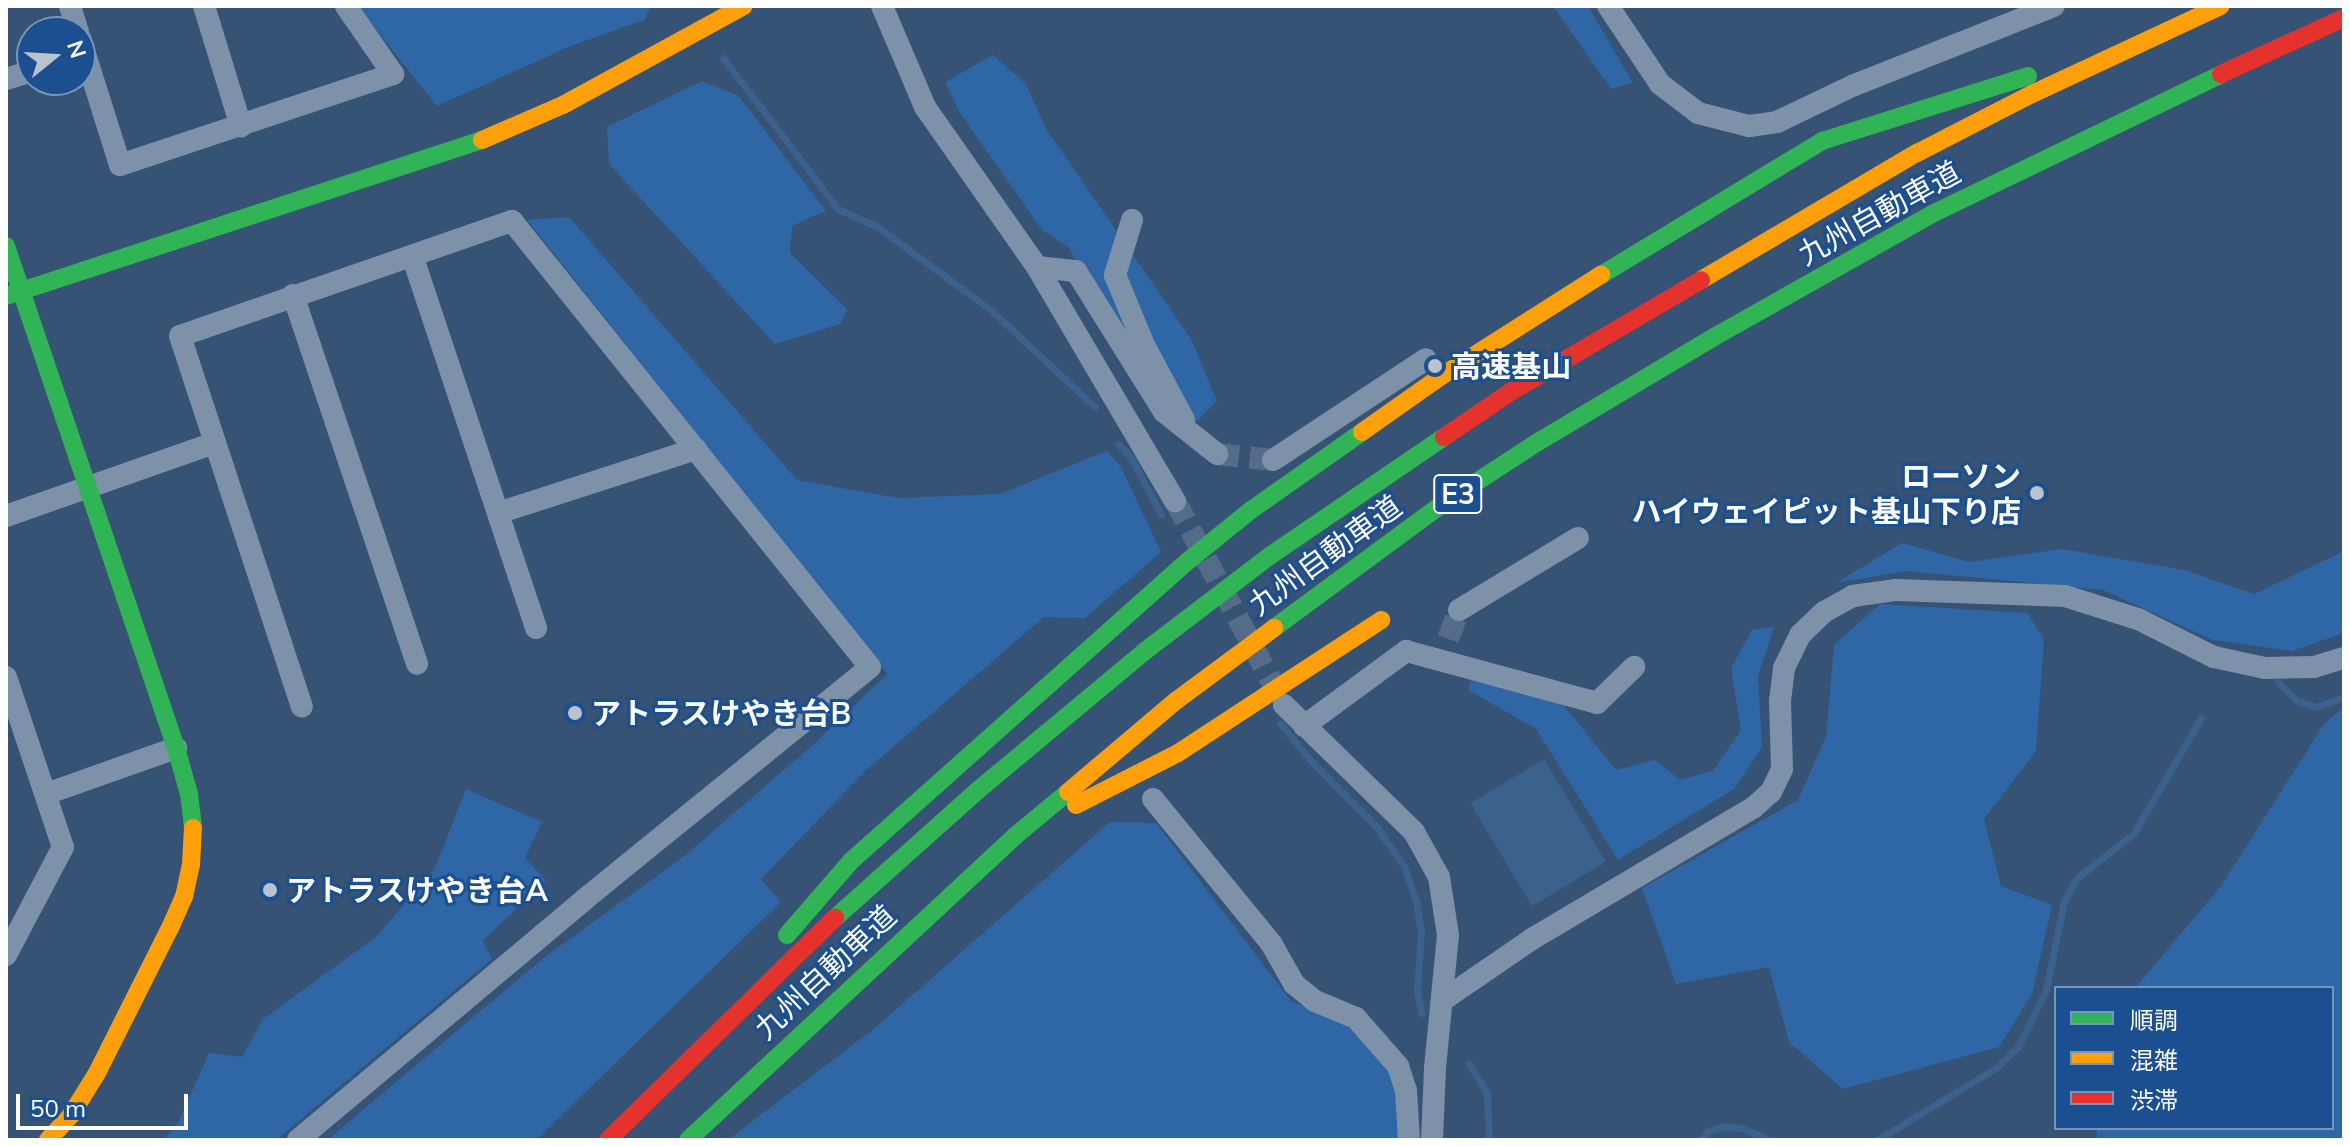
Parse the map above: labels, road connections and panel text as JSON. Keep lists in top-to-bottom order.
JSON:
{
  "streets": {
    "main road": ["九州自動車道", "E3"]
  },
  "places": [
    "高速基山",
    "ローソン ハイウェイピット基山下り店",
    "アトラスけやき台B",
    "アトラスけやき台A"
  ],
  "legend": ["順調", "混雑", "渋滞"],
  "scale_bar": "50 m",
  "north": "right"
}
